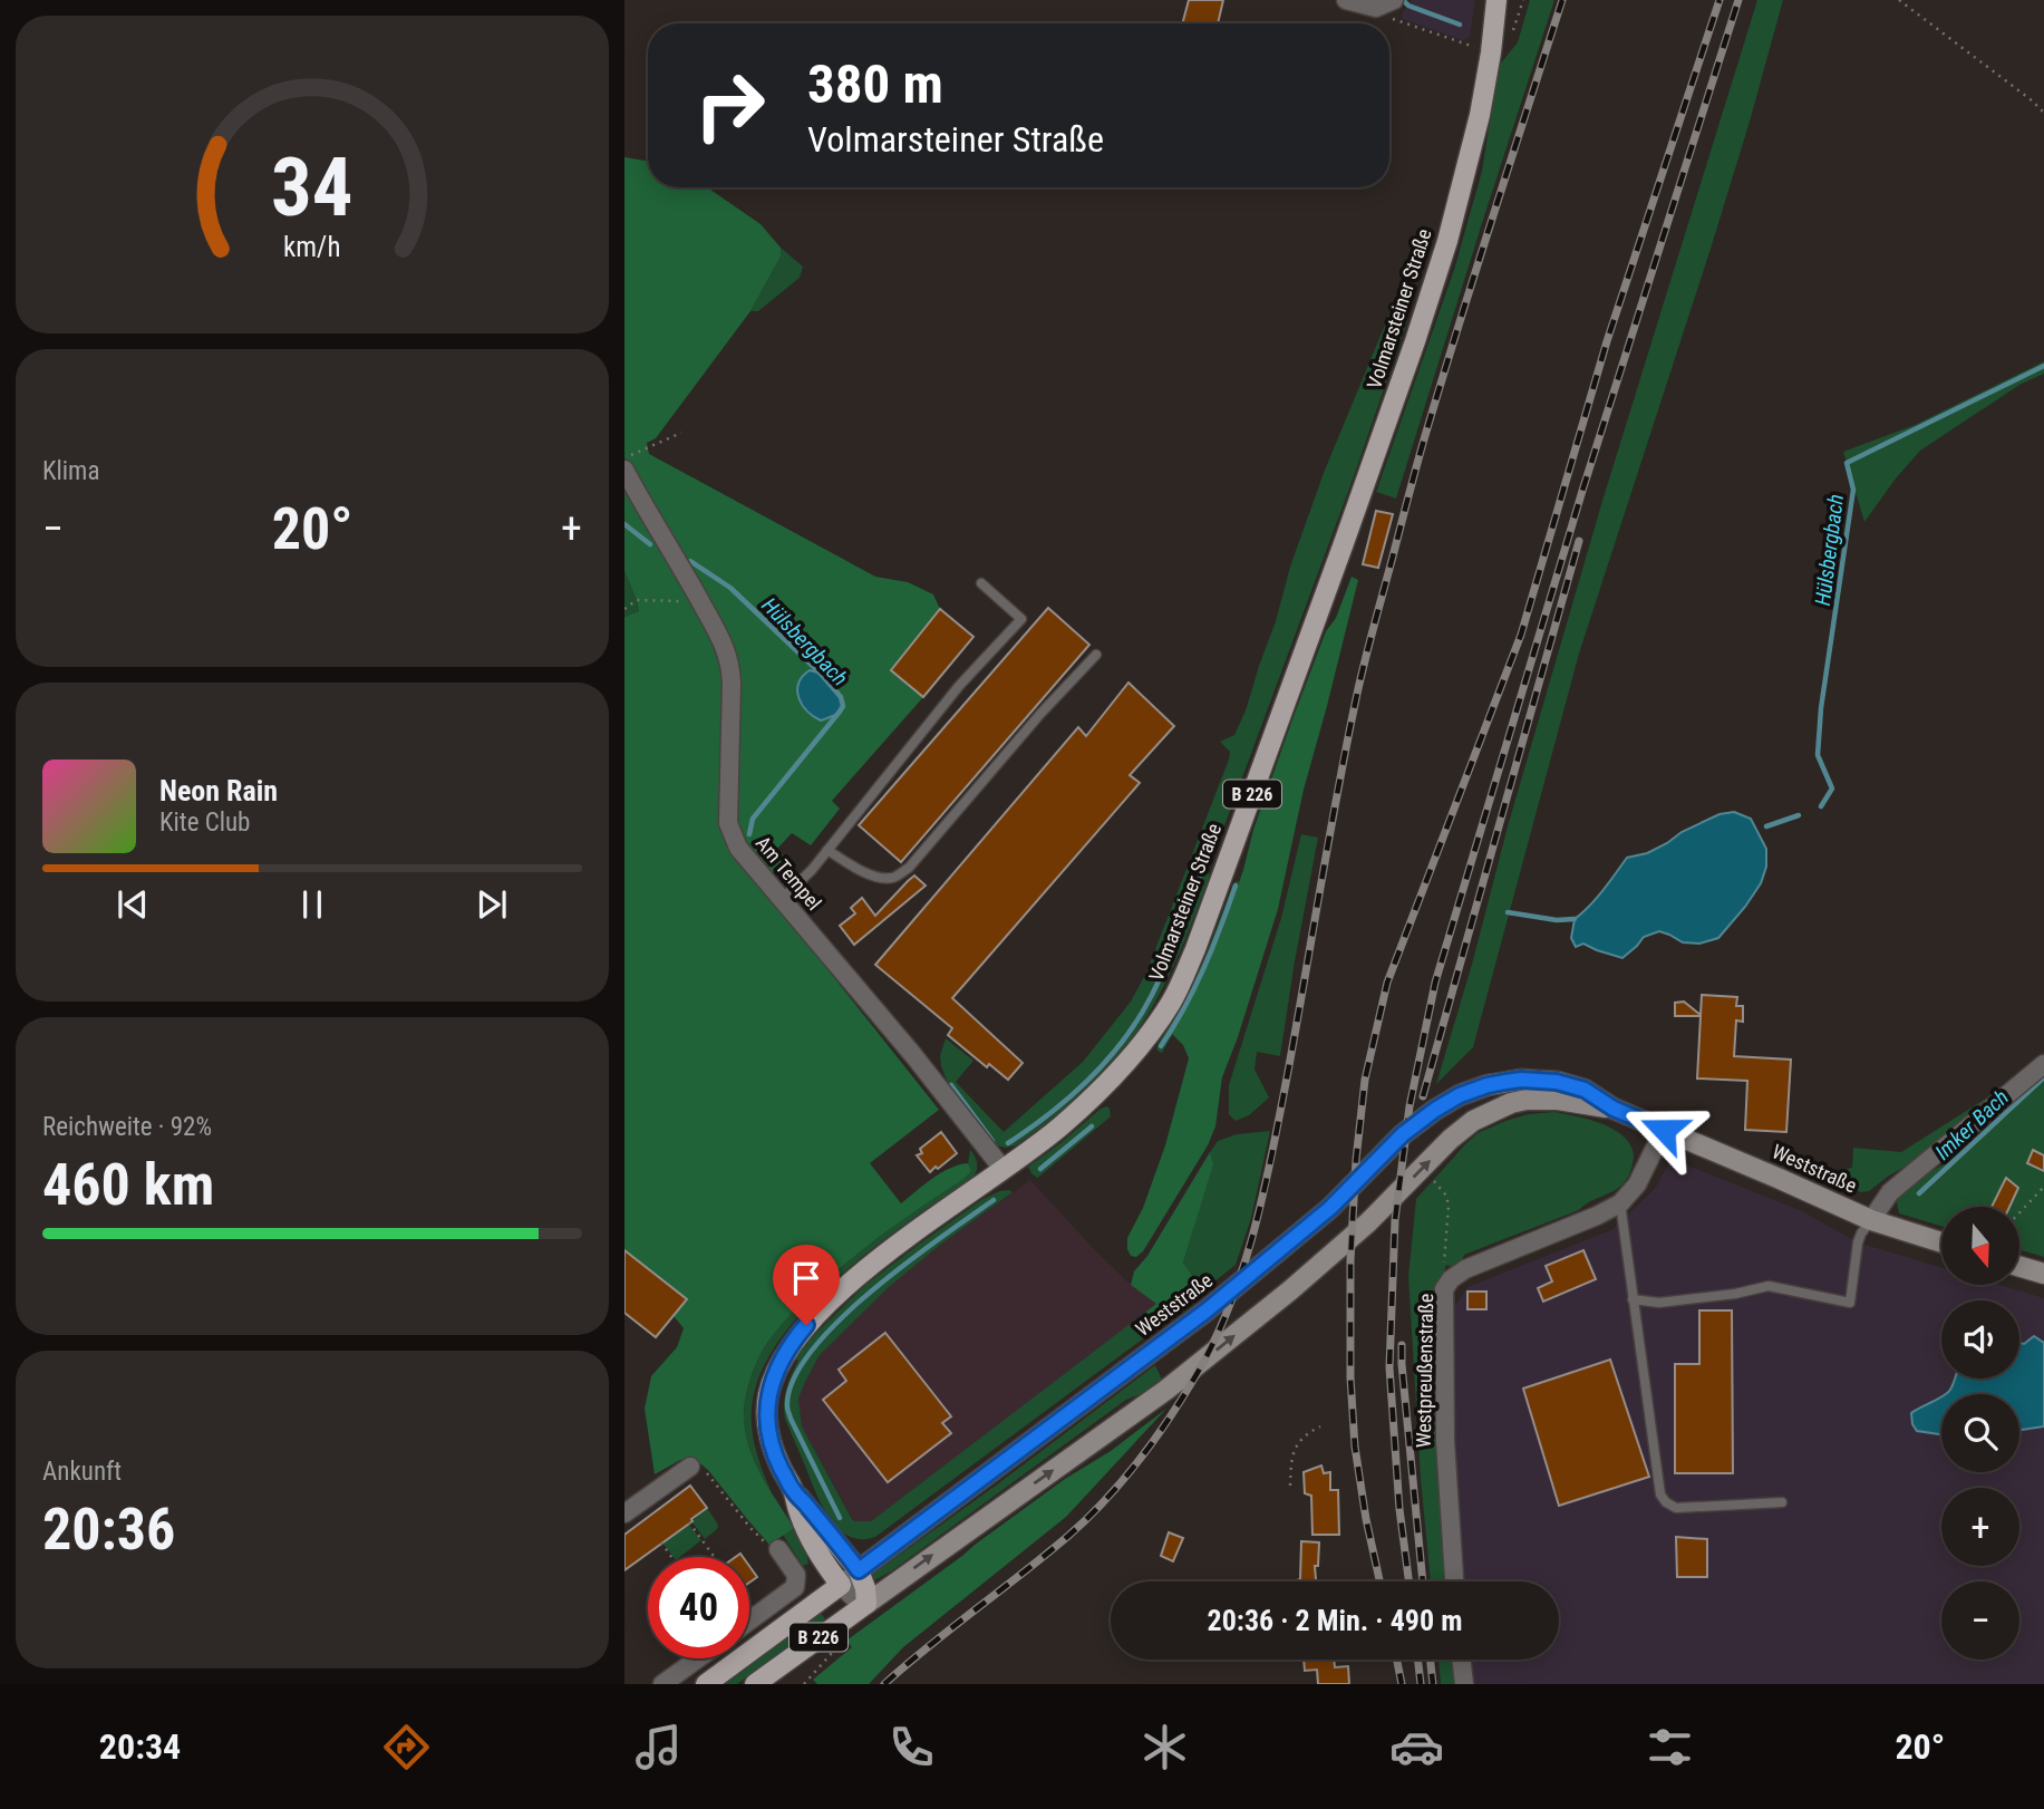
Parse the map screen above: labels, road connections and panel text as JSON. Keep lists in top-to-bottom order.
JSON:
{
  "streets": {
    "main road": ["Volmarsteiner Straße", "B 226", "Weststraße"],
    "street": ["Am Tempel", "Westpreußenstraße"]
  },
  "crossings": [
    ["Volmarsteiner Straße", "Am Tempel"],
    ["Volmarsteiner Straße", "Weststraße"],
    ["Weststraße", "Westpreußenstraße"]
  ],
  "water": ["Hülsbergbach", "Imker Bach"],
  "north": "bottom",
  "page": {
    "turn": ["380 m", "Volmarsteiner Straße"],
    "tile": [
      "Klima",
      ["Reichweite · 92%", "460 km"],
      ["Ankunft", "20:36"]
    ],
    "heat": ["−", "20°", "+"],
    "song": ["Neon Rain", "Kite Club"],
    "map_buttons": ["+", "−"],
    "limit": "40",
    "trip": "20:36 · 2 Min. · 490 m",
    "tabs": ["20:34", "20°"],
    "gauge": ["34", "km/h"]
  }
}
